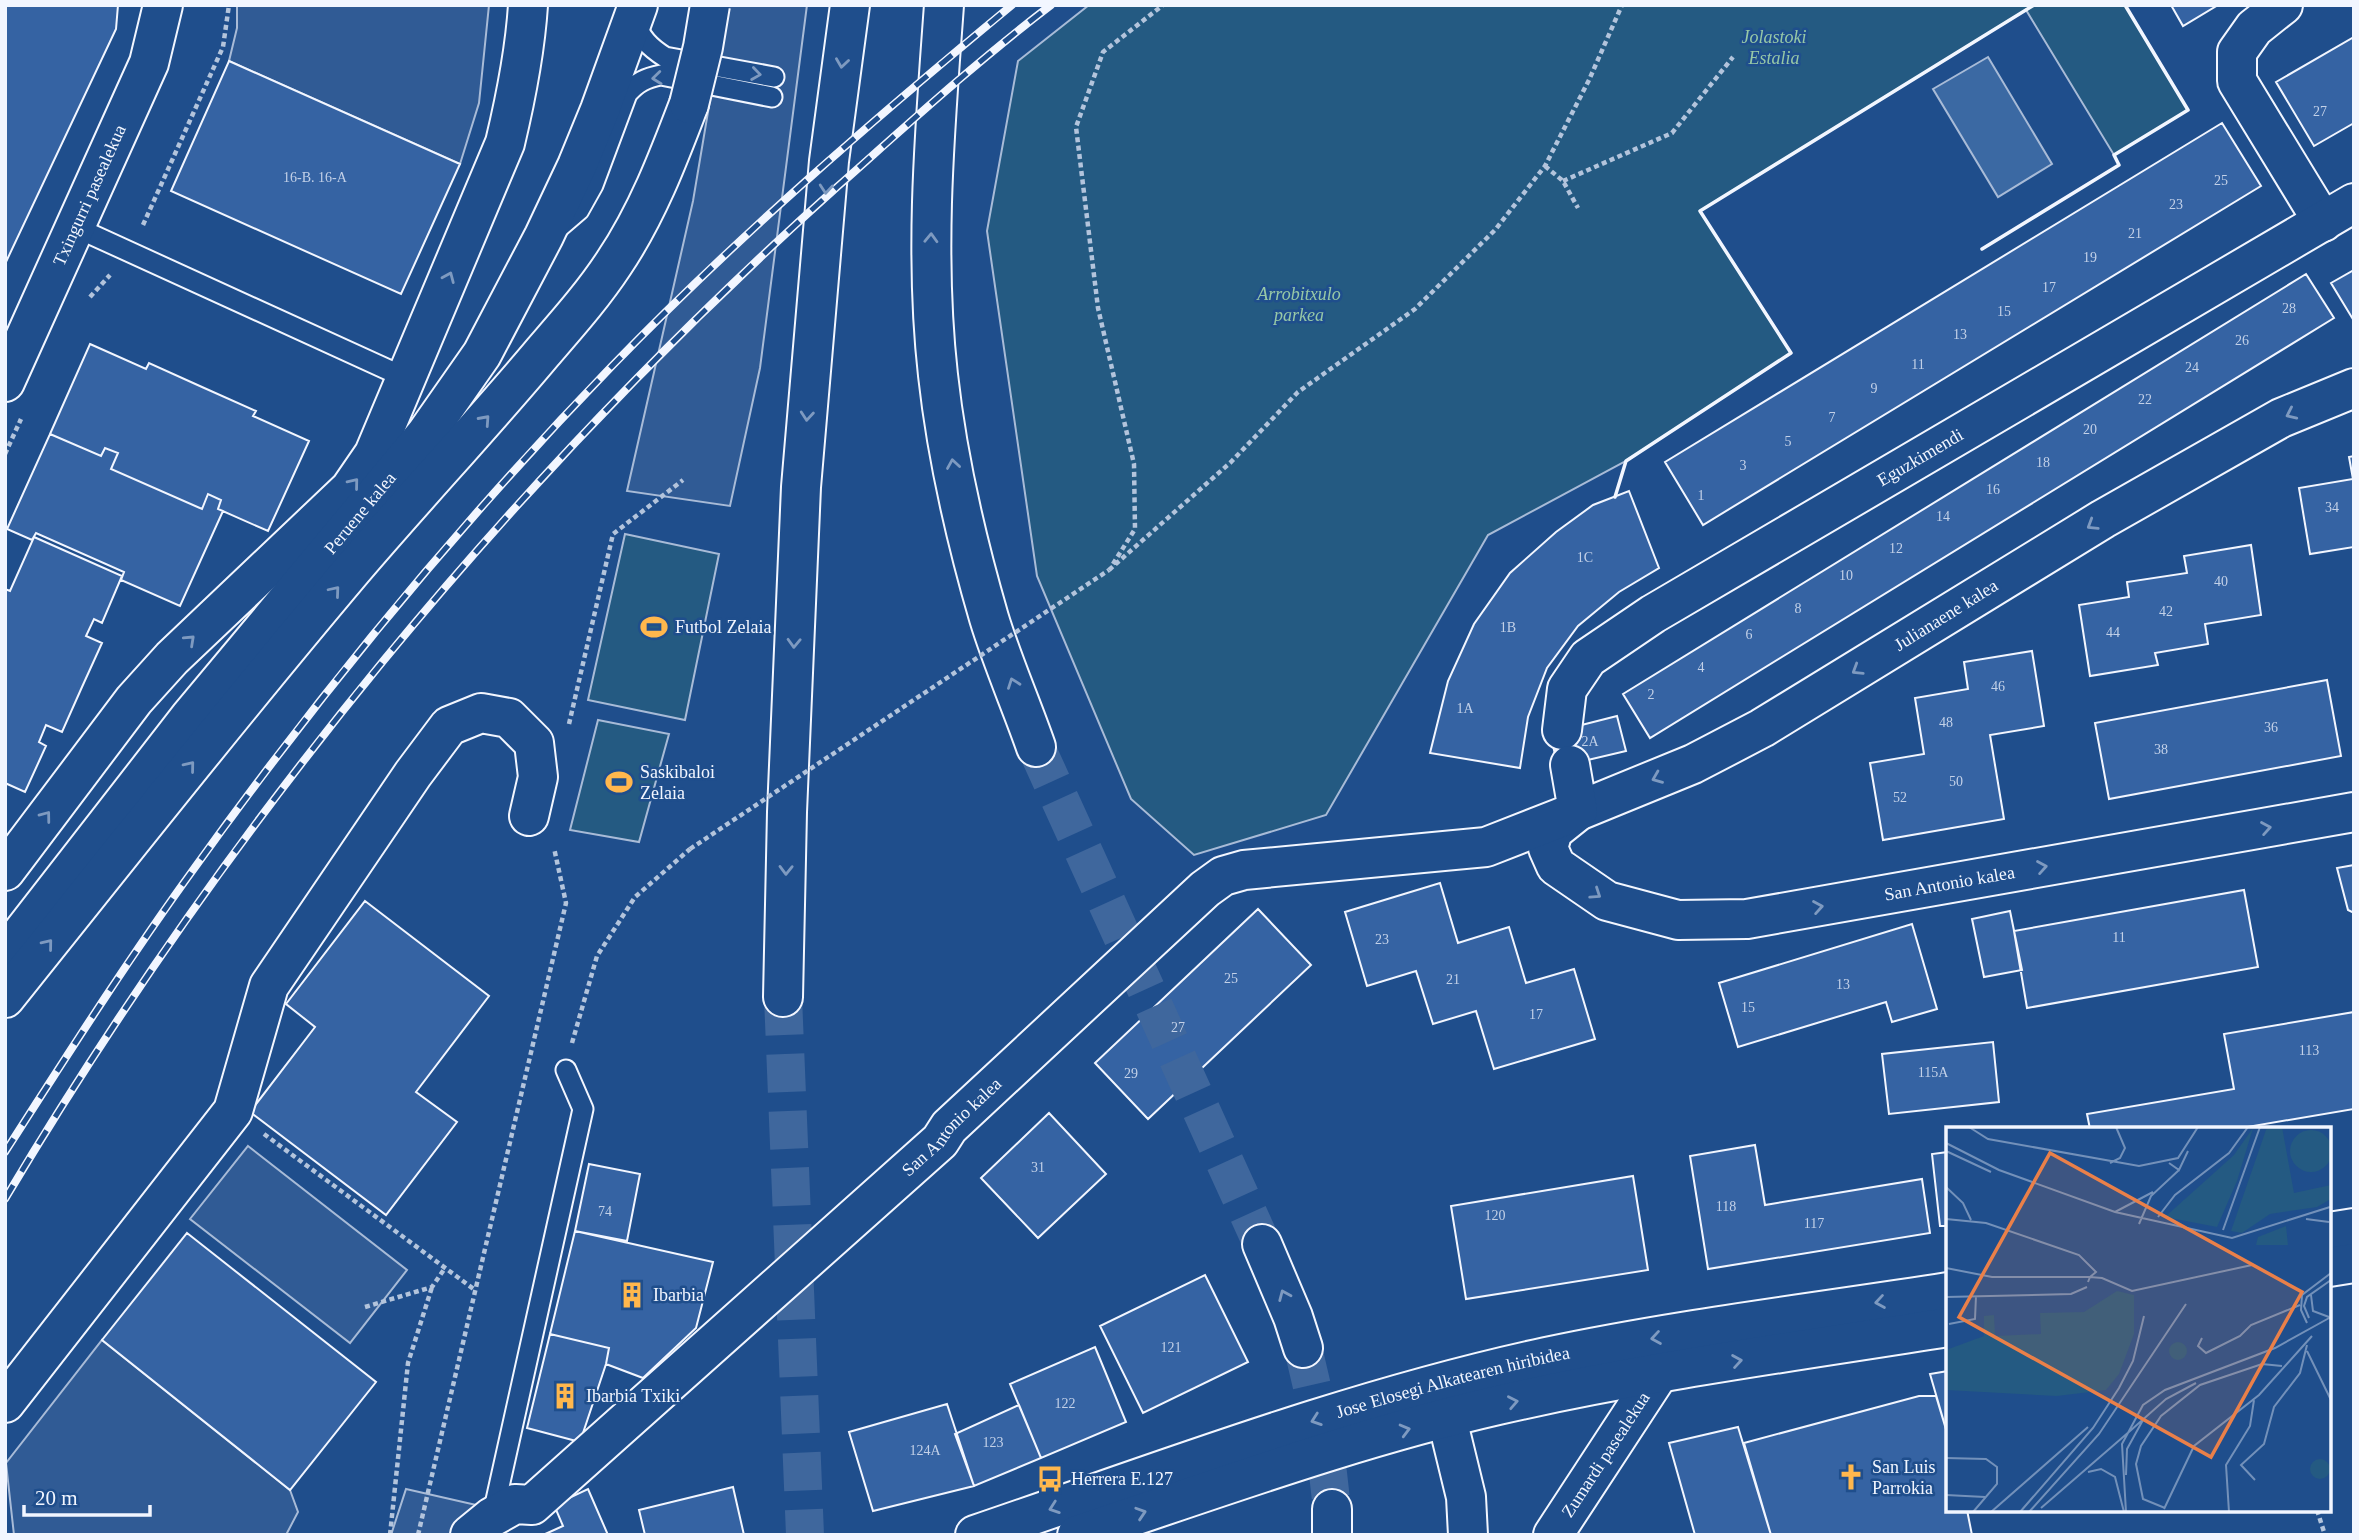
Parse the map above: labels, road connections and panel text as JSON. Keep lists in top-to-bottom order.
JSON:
{
  "streets": {
    "main road": [
      "Txingurri pasealekua",
      "Eguzkimendi",
      "Peruene kalea",
      "Julianaene kalea",
      "San Antonio kalea",
      "Jose Elosegi Alkatearen hiribidea",
      "Zumardi pasealekua"
    ]
  },
  "crossings": [
    ["Eguzkimendi", "Julianaene kalea"],
    ["Eguzkimendi", "San Antonio kalea"],
    ["Julianaene kalea", "San Antonio kalea"],
    ["Jose Elosegi Alkatearen hiribidea", "Zumardi pasealekua"]
  ],
  "one_way": ["Julianaene kalea", "San Antonio kalea"],
  "parks": ["Jolastoki Estalia", "Arrobitxulo parkea"],
  "places": {
    "sports": ["Futbol Zelaia", "Saskibaloi Zelaia"],
    "building": ["Ibarbia", "Ibarbia Txiki"],
    "church": ["San Luis Parrokia"],
    "bus stop": ["Herrera E.127"]
  },
  "house_numbers": [
    "27",
    "16-B. 16-A",
    "25",
    "23",
    "21",
    "19",
    "17",
    "28",
    "15",
    "13",
    "26",
    "11",
    "24",
    "9",
    "22",
    "7",
    "20",
    "5",
    "18",
    "3",
    "16",
    "1",
    "34",
    "14",
    "12",
    "1C",
    "10",
    "40",
    "8",
    "42",
    "1B",
    "44",
    "6",
    "4",
    "46",
    "2",
    "1A",
    "48",
    "36",
    "2A",
    "38",
    "50",
    "52",
    "11",
    "23",
    "25",
    "21",
    "13",
    "15",
    "17",
    "27",
    "113",
    "115A",
    "29",
    "31",
    "118",
    "74",
    "120",
    "117",
    "121",
    "122",
    "123",
    "124A"
  ],
  "scale_bar": "20 m"
}
